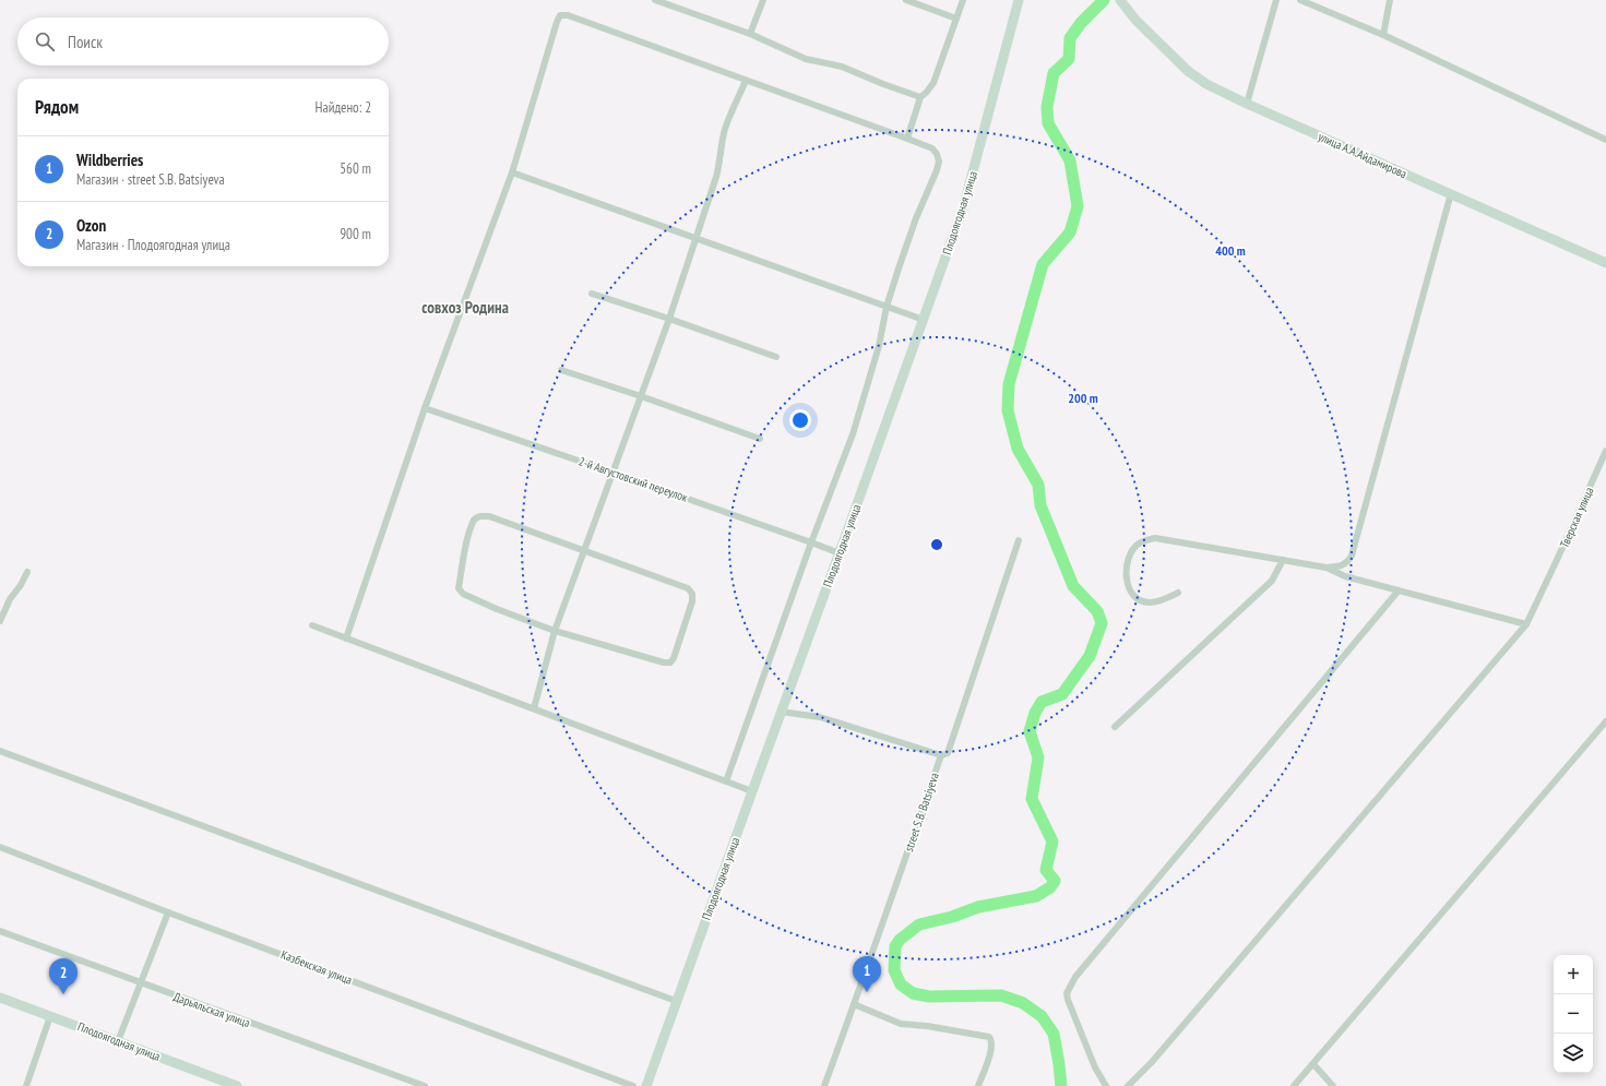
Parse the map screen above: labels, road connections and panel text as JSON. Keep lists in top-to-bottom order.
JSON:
{
  "streets": {
    "street": [
      "улица А.А.Айдамирова",
      "Плодоягодная улица",
      "2-й Августовский переулок",
      "Тверская улица",
      "street S.B. Batsiyeva",
      "Казбекская улица",
      "Дарьяльская улица"
    ]
  },
  "crossings": [
    ["Плодоягодная улица", "2-й Августовский переулок"]
  ],
  "districts": ["совхоз Родина"],
  "page": {
    "search": "Поиск",
    "heading": ["Рядом", "Найдено: 2"],
    "list": [
      {
        "mark": "1",
        "name": "Wildberries",
        "note": "Магазин · street S.B. Batsiyeva",
        "value": "560 m"
      },
      {
        "mark": "2",
        "name": "Ozon",
        "note": "Магазин · Плодоягодная улица",
        "value": "900 m"
      }
    ],
    "map_buttons": ["+", "−"],
    "pins": ["1", "2"]
  },
  "rings": ["400 m", "200 m"]
}
